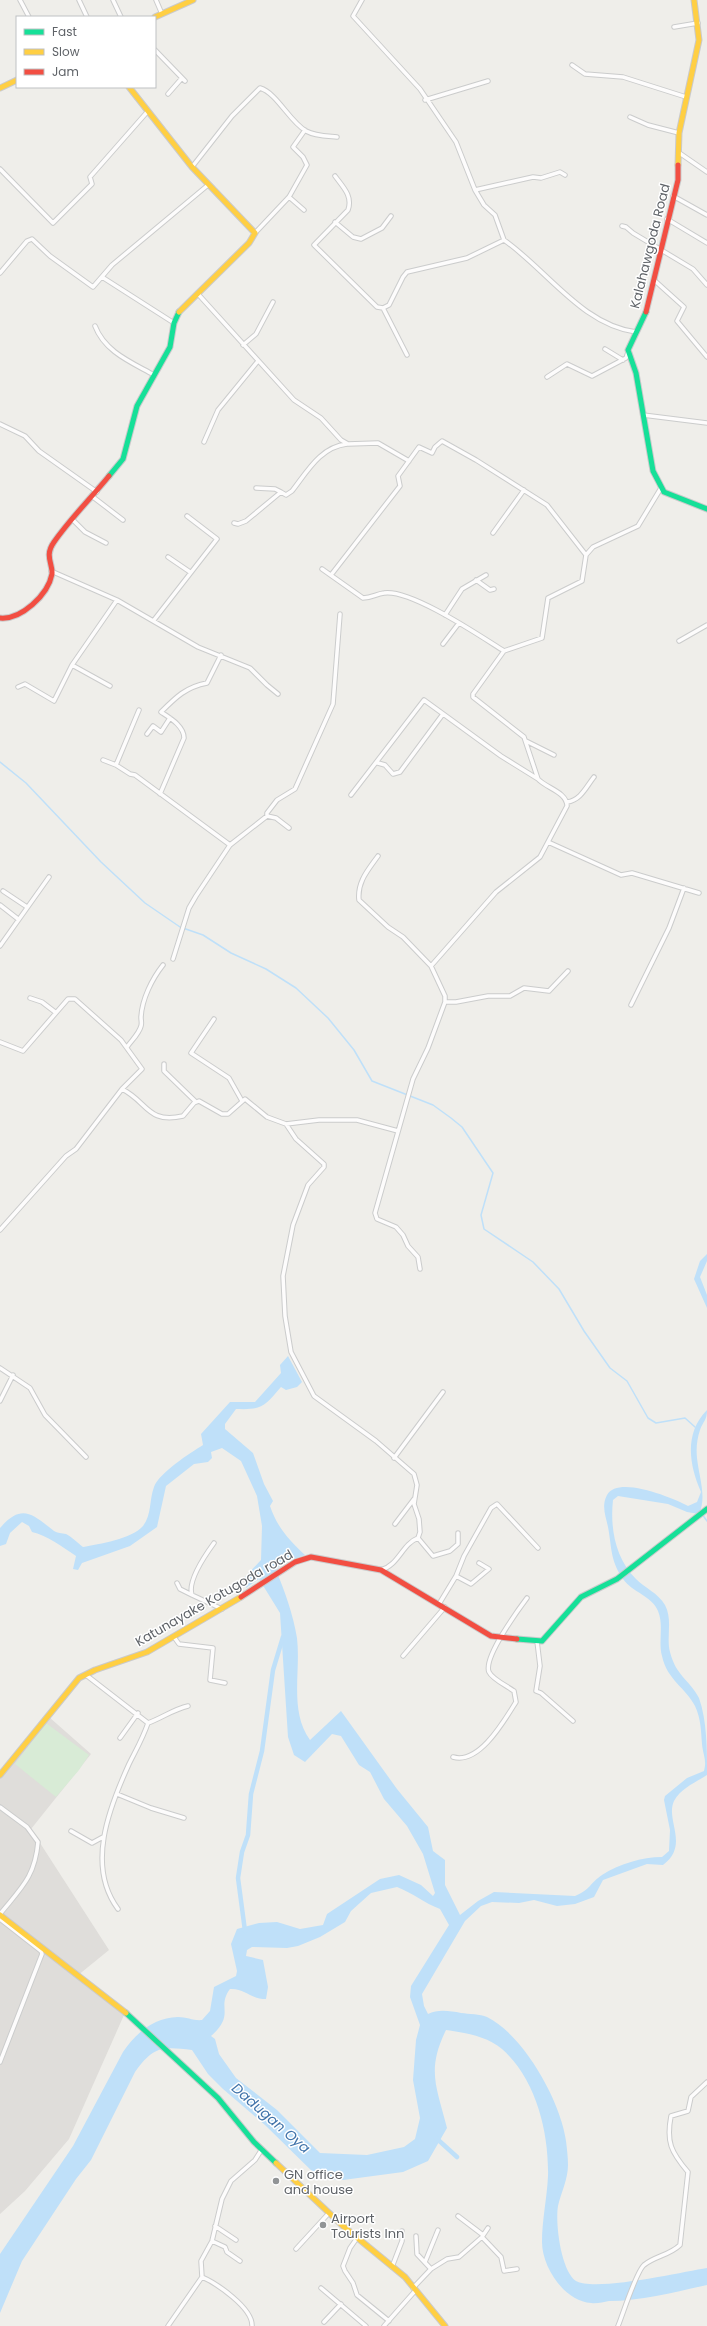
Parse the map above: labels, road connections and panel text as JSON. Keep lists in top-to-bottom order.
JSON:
{
  "streets": {
    "street": ["Kalahawgoda Road", "Katunayake Kotugoda road"]
  },
  "water": ["Dadugan Oya"],
  "places": ["GN office and house", "Airport Tourists Inn"],
  "legend": ["Fast", "Slow", "Jam"]
}
